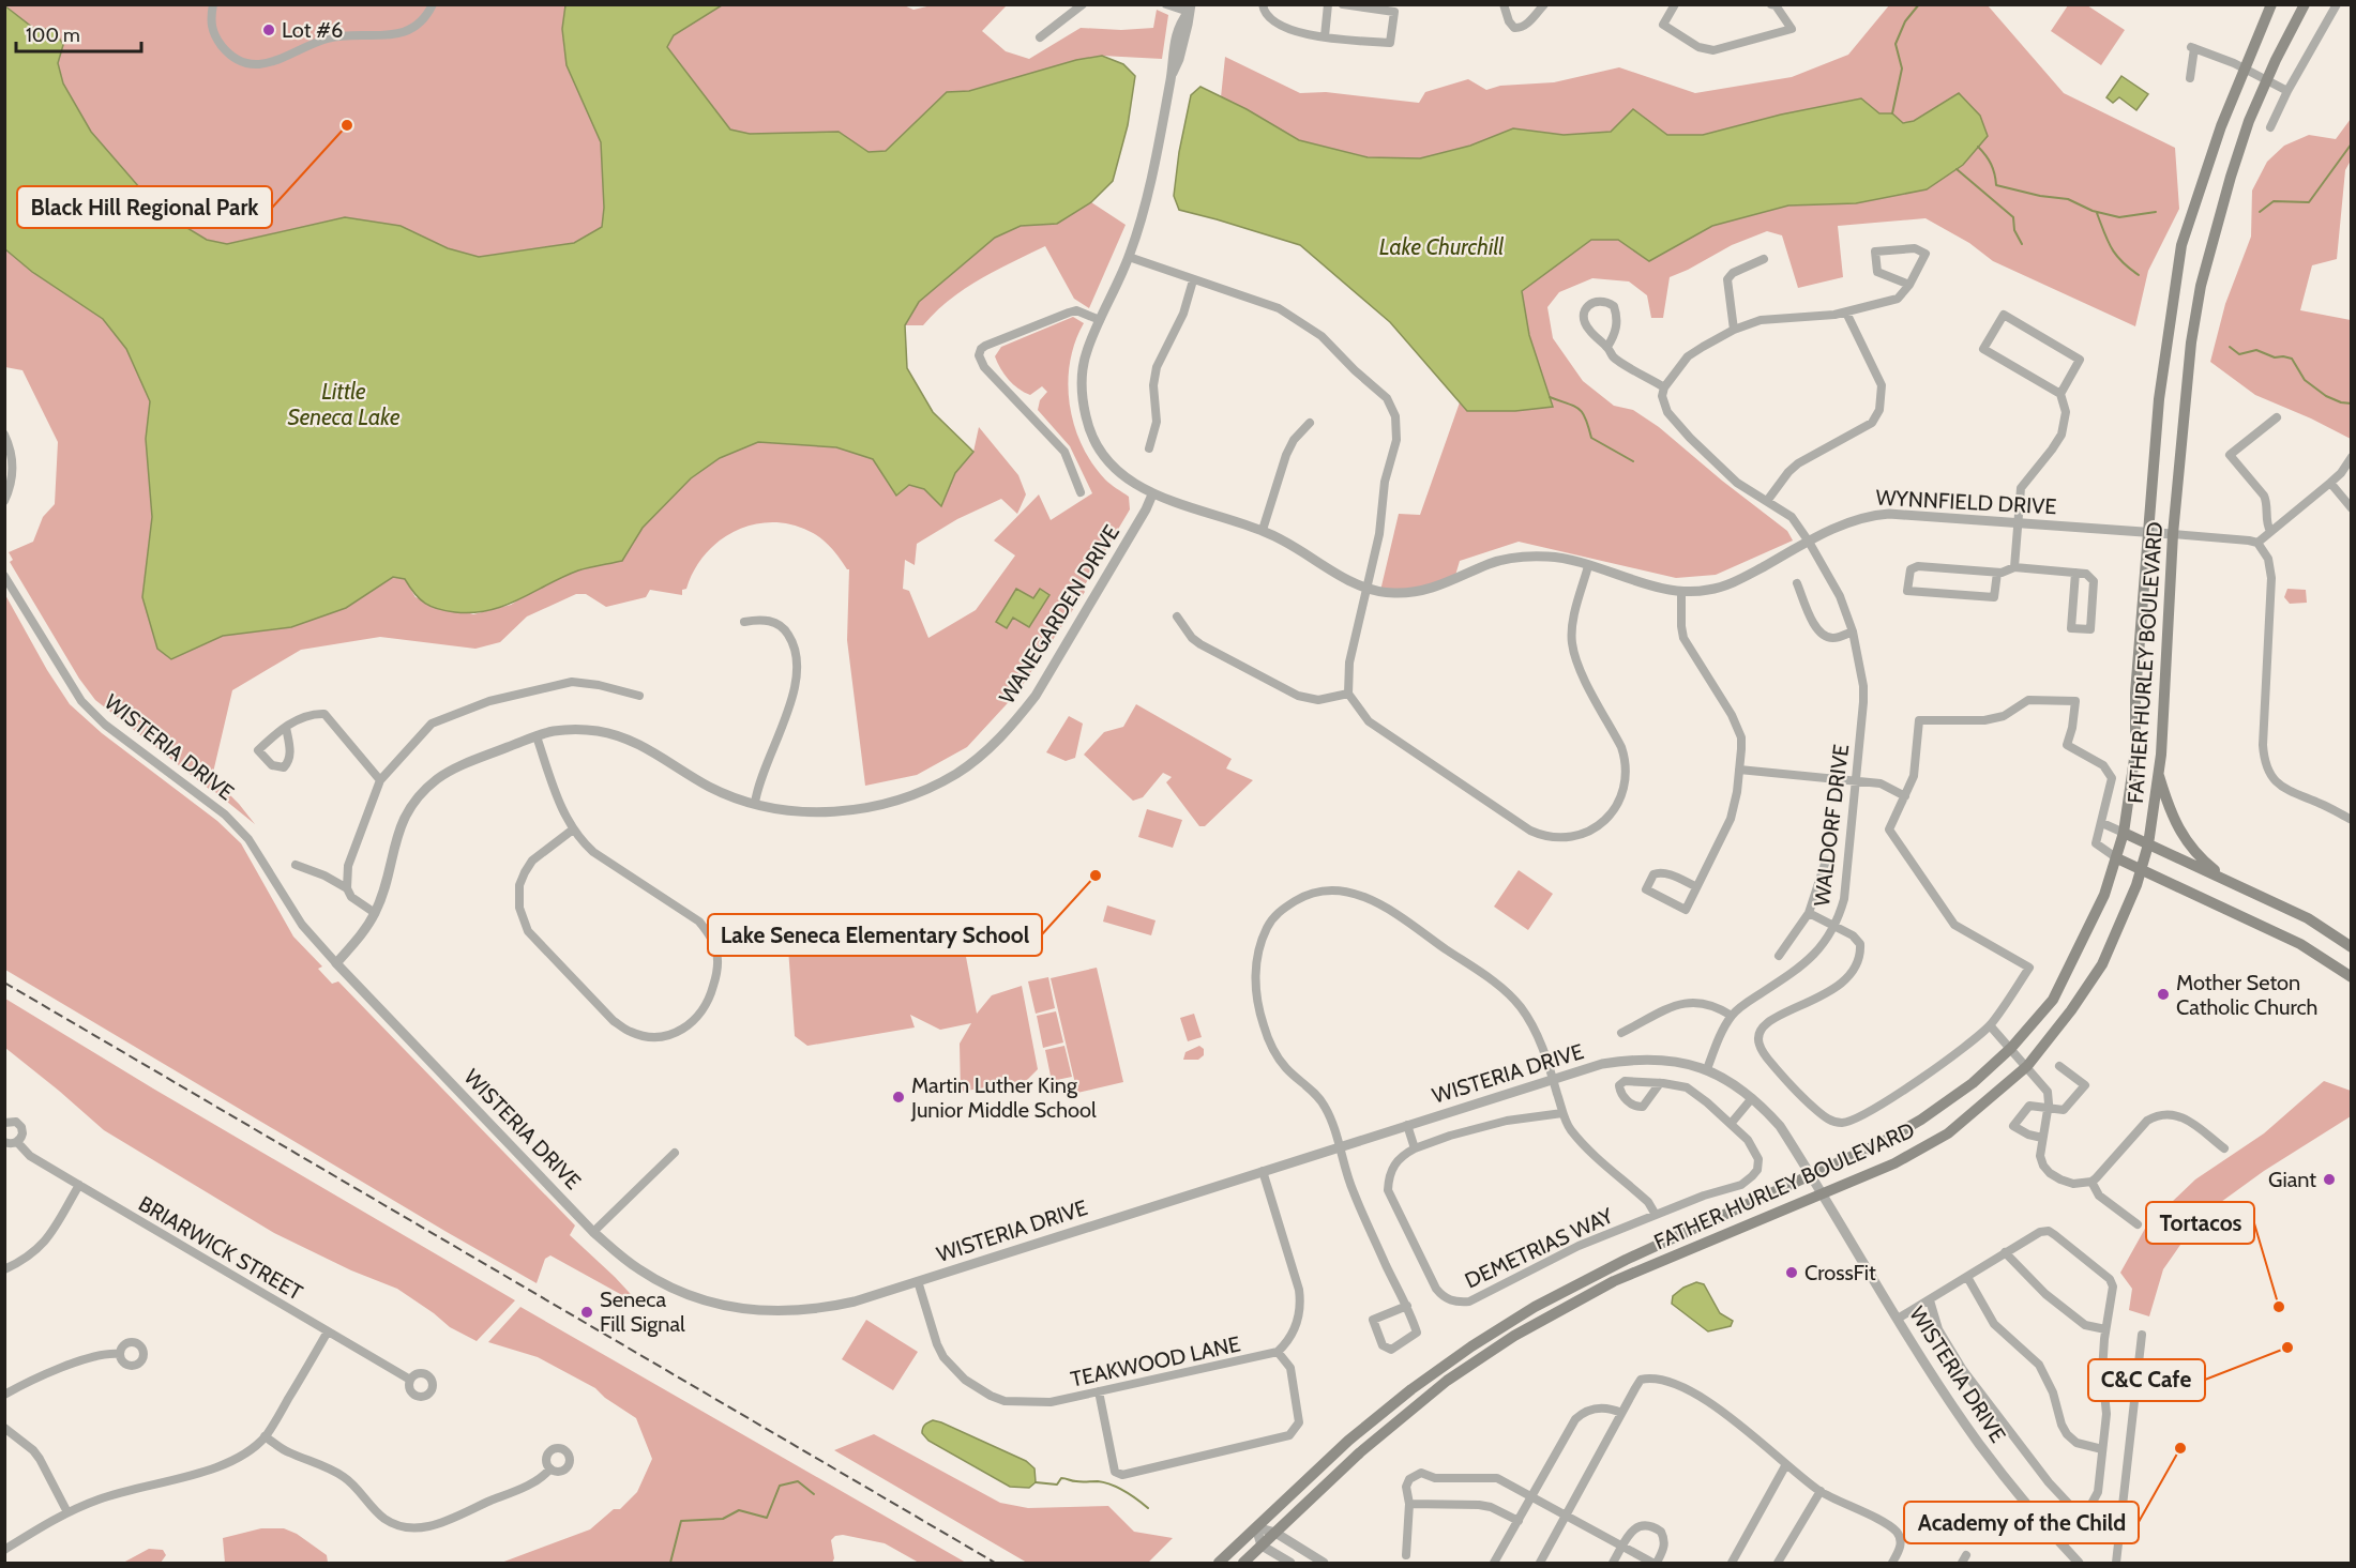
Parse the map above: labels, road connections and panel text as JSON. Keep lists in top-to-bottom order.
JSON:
{
  "streets": {
    "main road": ["FATHER HURLEY BOULEVARD"],
    "street": [
      "WYNNFIELD DRIVE",
      "WANEGARDEN DRIVE",
      "WISTERIA DRIVE",
      "WALDORF DRIVE",
      "BRIARWICK STREET",
      "DEMETRIAS WAY",
      "TEAKWOOD LANE"
    ]
  },
  "crossings": [
    ["WYNNFIELD DRIVE", "WANEGARDEN DRIVE"],
    ["WYNNFIELD DRIVE", "FATHER HURLEY BOULEVARD"],
    ["WYNNFIELD DRIVE", "WALDORF DRIVE"],
    ["WANEGARDEN DRIVE", "WISTERIA DRIVE"],
    ["FATHER HURLEY BOULEVARD", "WISTERIA DRIVE"],
    ["WISTERIA DRIVE", "WALDORF DRIVE"],
    ["WISTERIA DRIVE", "TEAKWOOD LANE"]
  ],
  "water": ["Lake Churchill", "Little Seneca Lake"],
  "places": [
    "Lot #6",
    "Black Hill Regional Park",
    "Lake Seneca Elementary School",
    "Mother Seton Catholic Church",
    "Martin Luther King Junior Middle School",
    "Giant",
    "CrossFit",
    "Tortacos",
    "Seneca Fill Signal",
    "C&C Cafe",
    "Academy of the Child"
  ],
  "scale_bar": "100 m"
}
